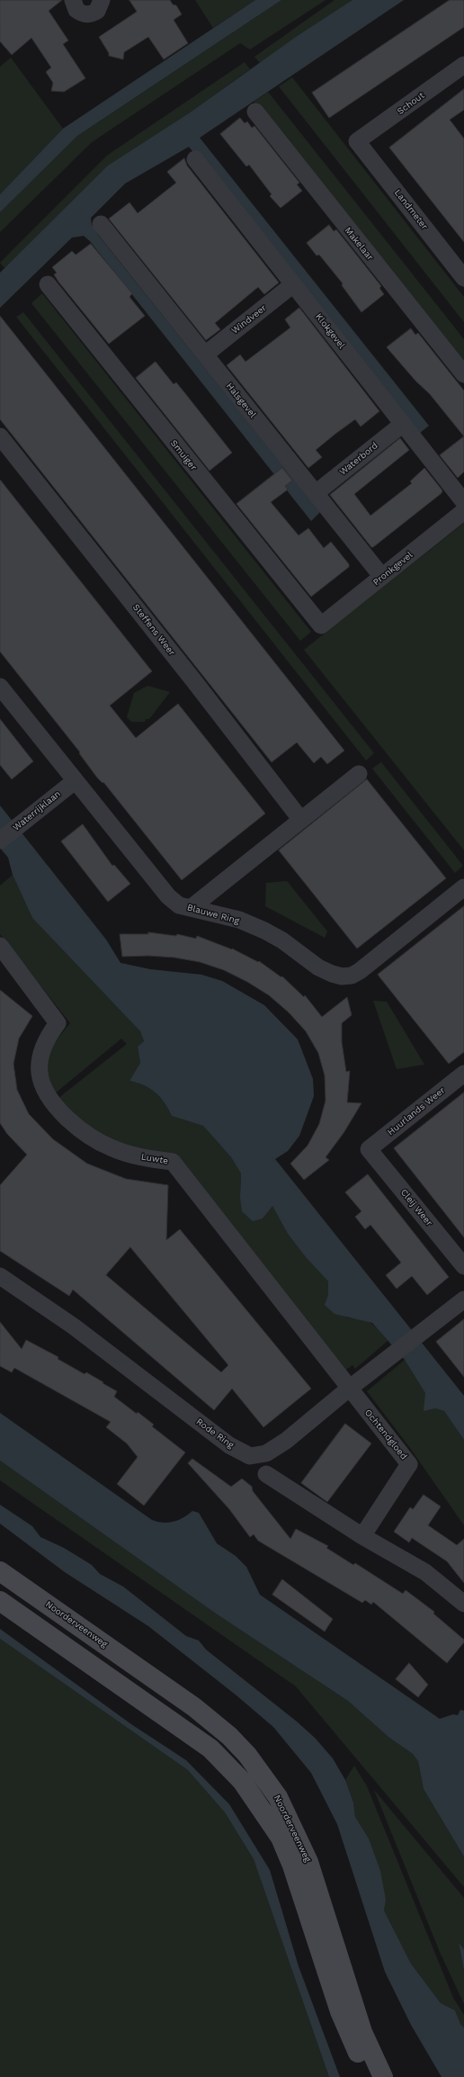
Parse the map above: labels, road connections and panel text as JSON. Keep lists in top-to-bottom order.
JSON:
{
  "streets": {
    "street": [
      "Schout",
      "Landmeter",
      "Makelaar",
      "Windveer",
      "Klokgevel",
      "Halsgevel",
      "Smuiger",
      "Waterbord",
      "Pronkgevel",
      "Steffens Weer",
      "Waterrijklaan",
      "Blauwe Ring",
      "Huurlands Weer",
      "Luwte",
      "Cleij Weer",
      "Rode Ring",
      "Ochtendgloed",
      "Noorderveenweg"
    ]
  },
  "crossings": [
    ["Schout", "Landmeter"],
    ["Windveer", "Klokgevel"],
    ["Windveer", "Halsgevel"],
    ["Klokgevel", "Waterbord"],
    ["Halsgevel", "Waterbord"],
    ["Halsgevel", "Pronkgevel"],
    ["Smuiger", "Pronkgevel"],
    ["Waterrijklaan", "Blauwe Ring"],
    ["Huurlands Weer", "Cleij Weer"],
    ["Luwte", "Rode Ring"],
    ["Luwte", "Ochtendgloed"],
    ["Rode Ring", "Ochtendgloed"]
  ]
}
